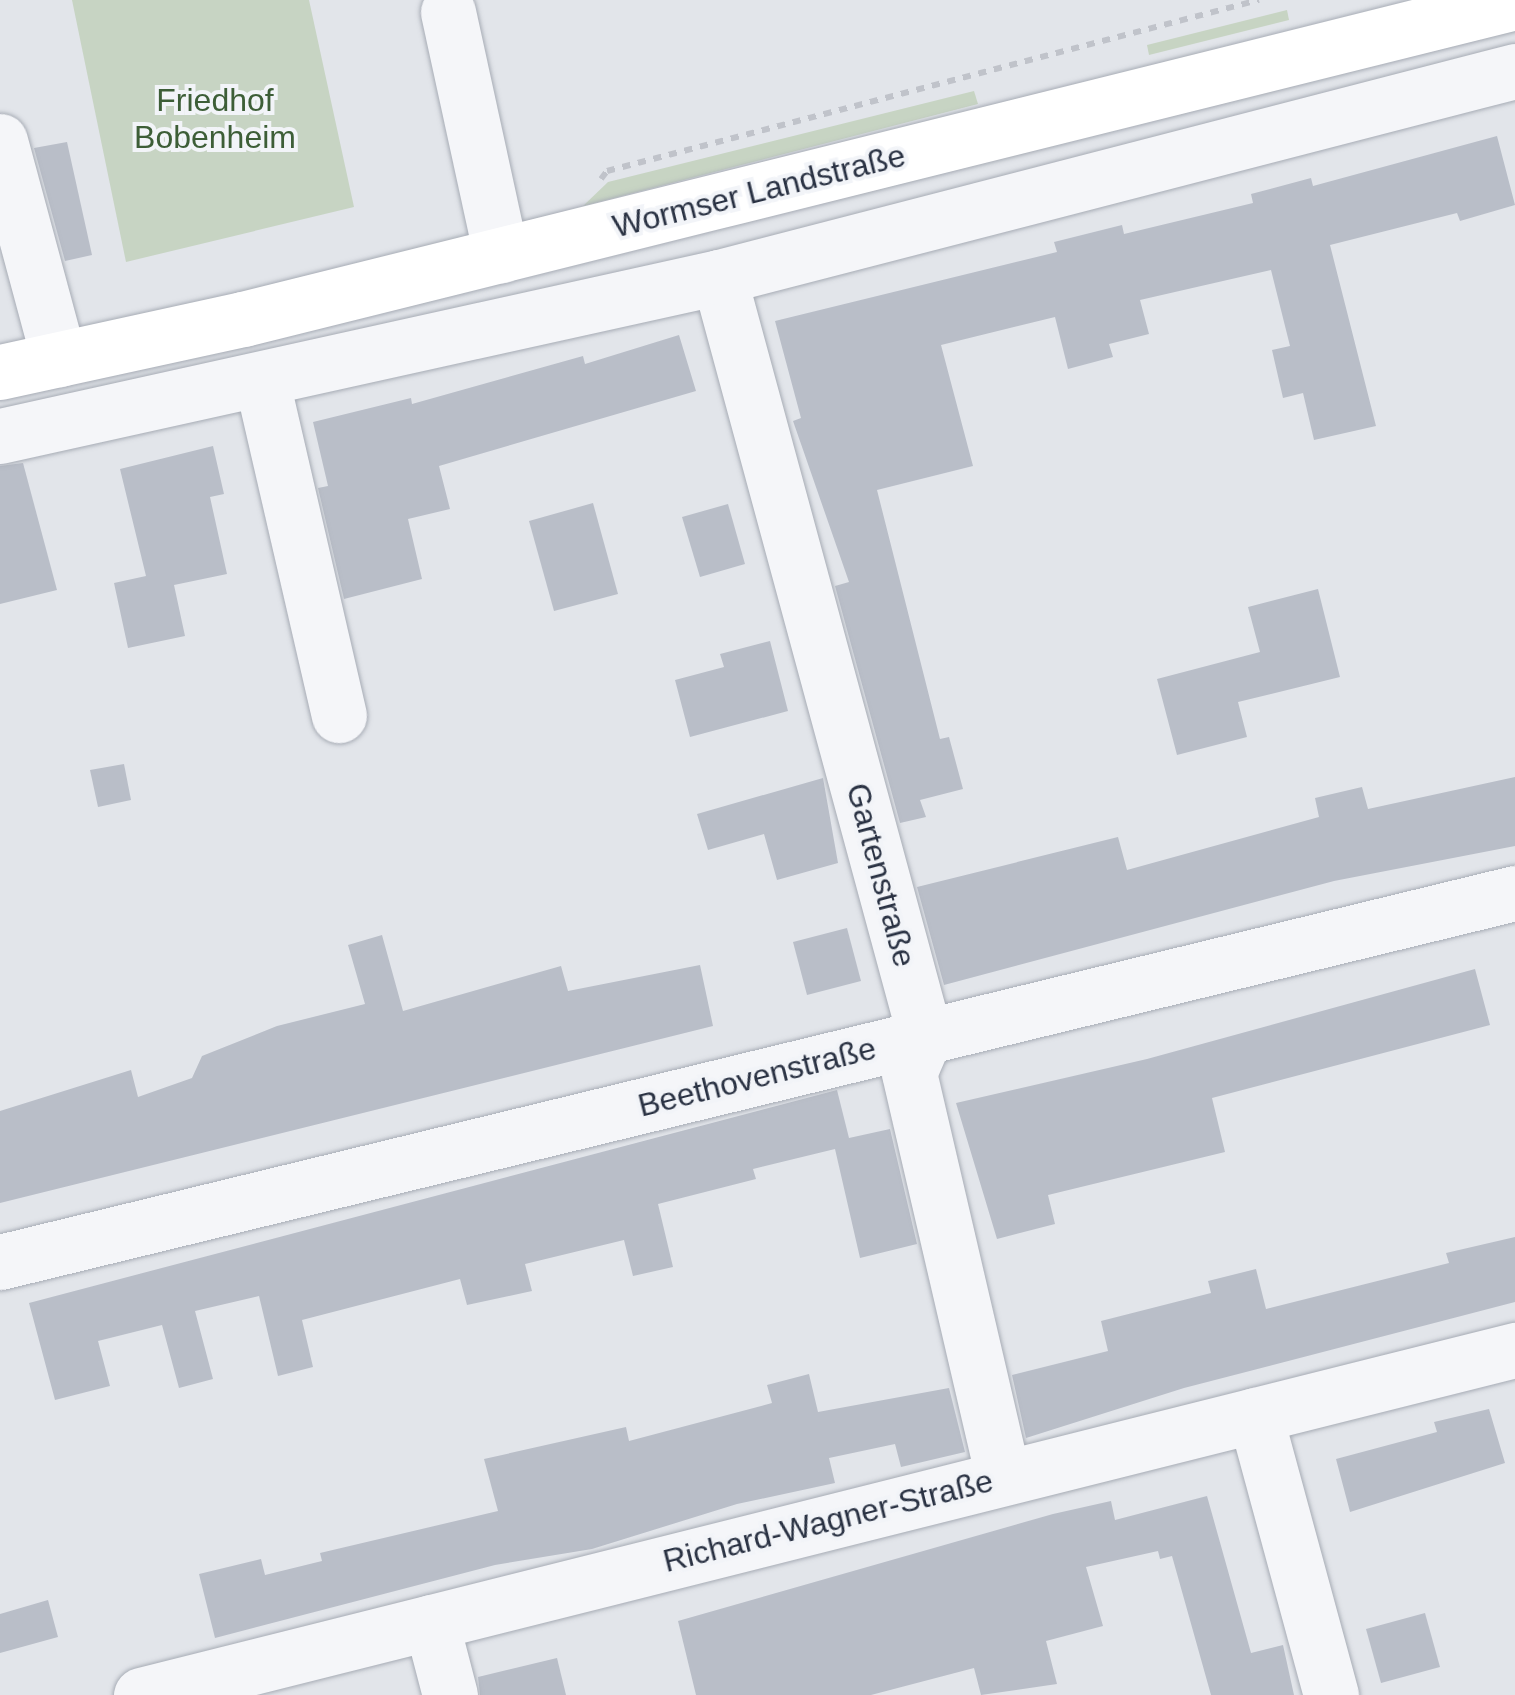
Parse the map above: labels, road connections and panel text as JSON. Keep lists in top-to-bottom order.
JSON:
{
  "streets": {
    "main road": ["Wormser Landstraße"],
    "street": ["Gartenstraße", "Beethovenstraße", "Richard-Wagner-Straße"]
  },
  "crossings": [
    ["Gartenstraße", "Beethovenstraße"]
  ],
  "parks": ["Friedhof Bobenheim"]
}
